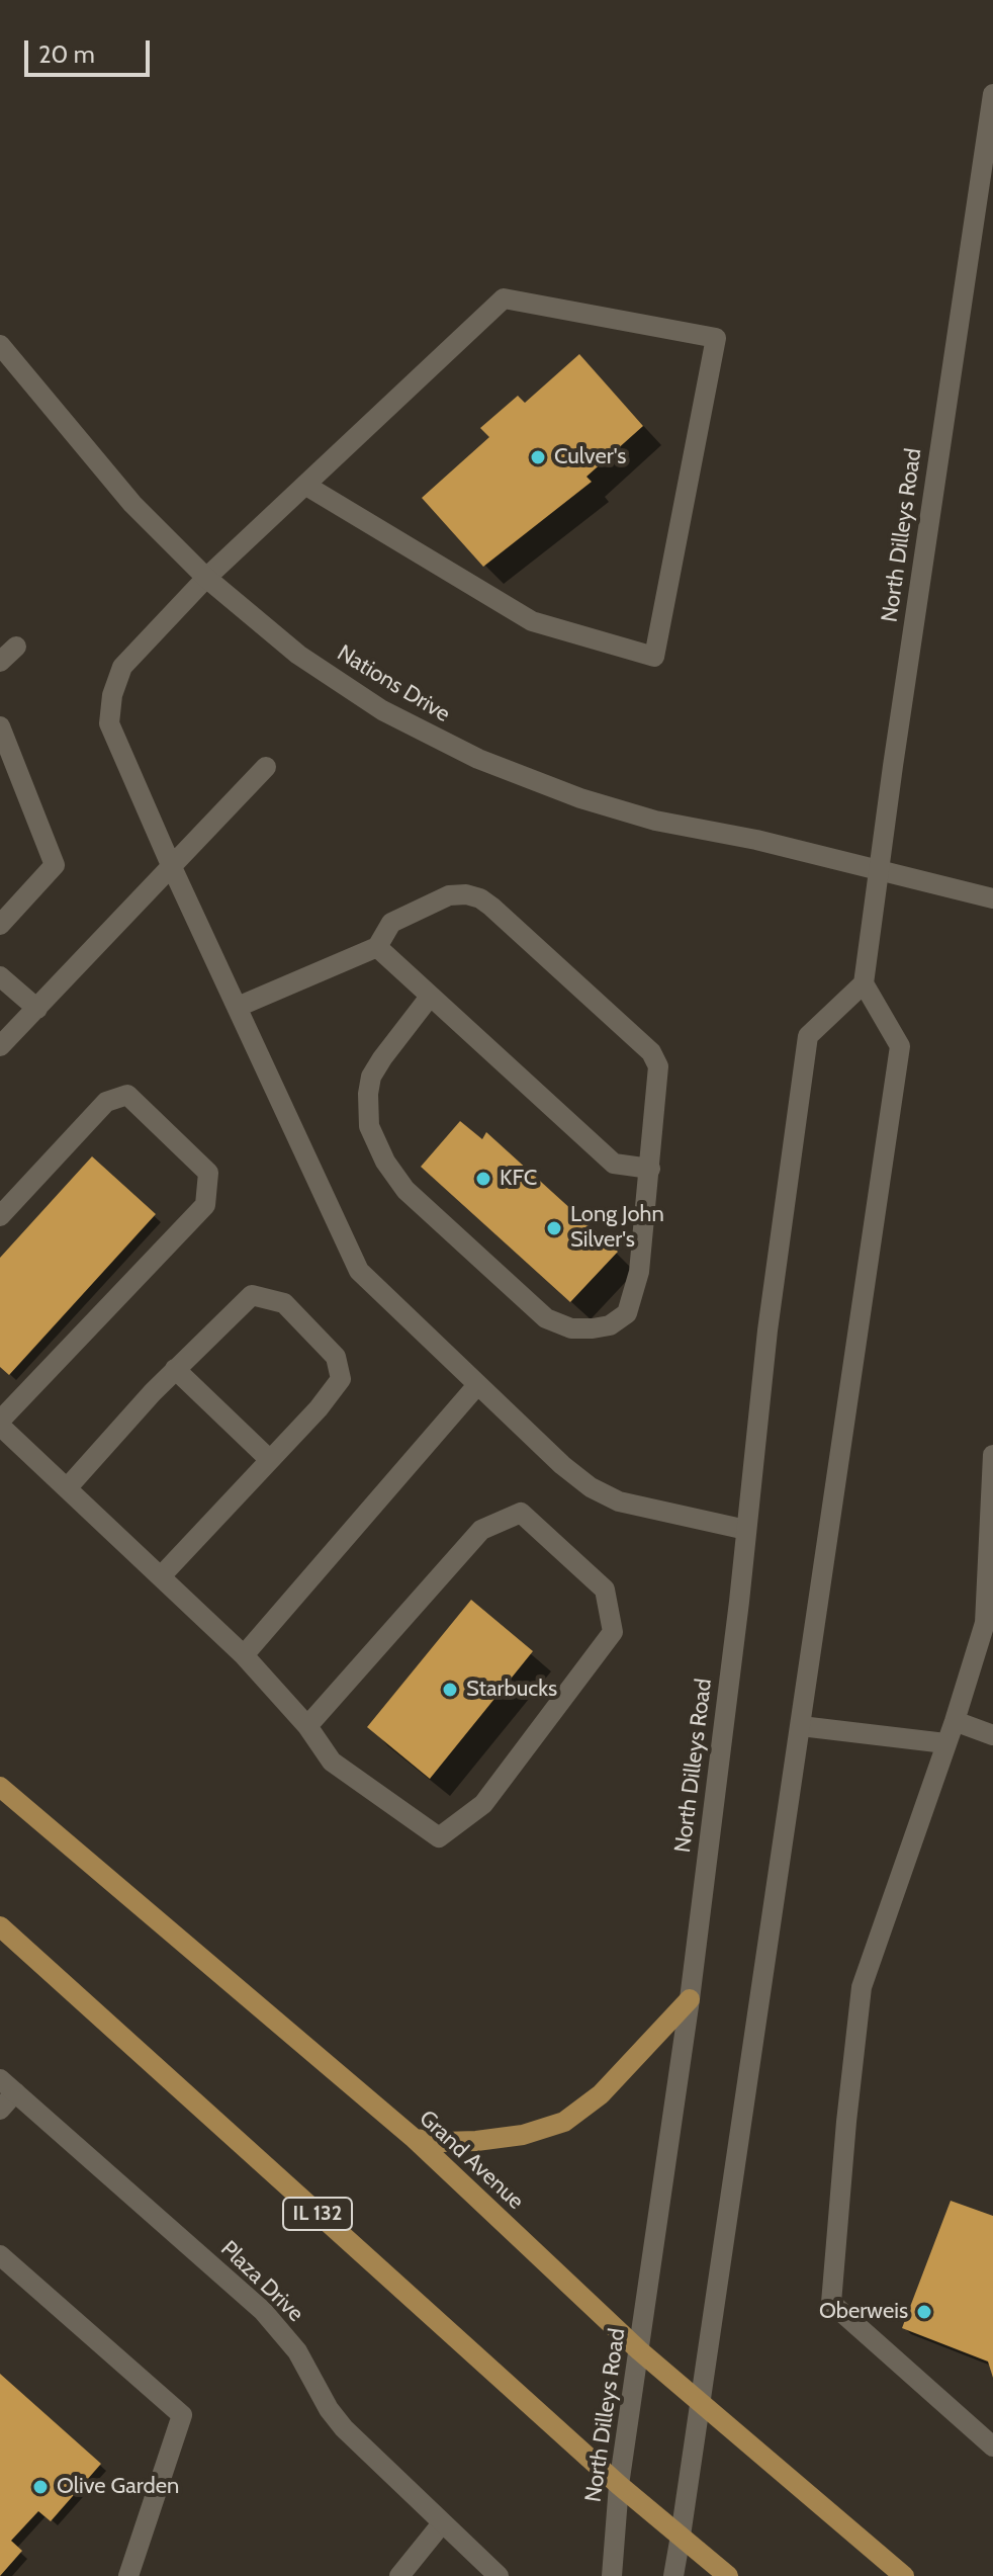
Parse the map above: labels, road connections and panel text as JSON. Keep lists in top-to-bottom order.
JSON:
{
  "streets": {
    "main road": ["Grand Avenue", "IL 132"],
    "street": ["North Dilleys Road", "Nations Drive", "Plaza Drive"]
  },
  "crossings": [
    ["North Dilleys Road", "Nations Drive"],
    ["North Dilleys Road", "Grand Avenue"],
    ["North Dilleys Road", "IL 132"]
  ],
  "places": [
    "Culver's",
    "KFC",
    "Long John Silver's",
    "Starbucks",
    "Oberweis",
    "Olive Garden"
  ],
  "scale_bar": "20 m"
}
